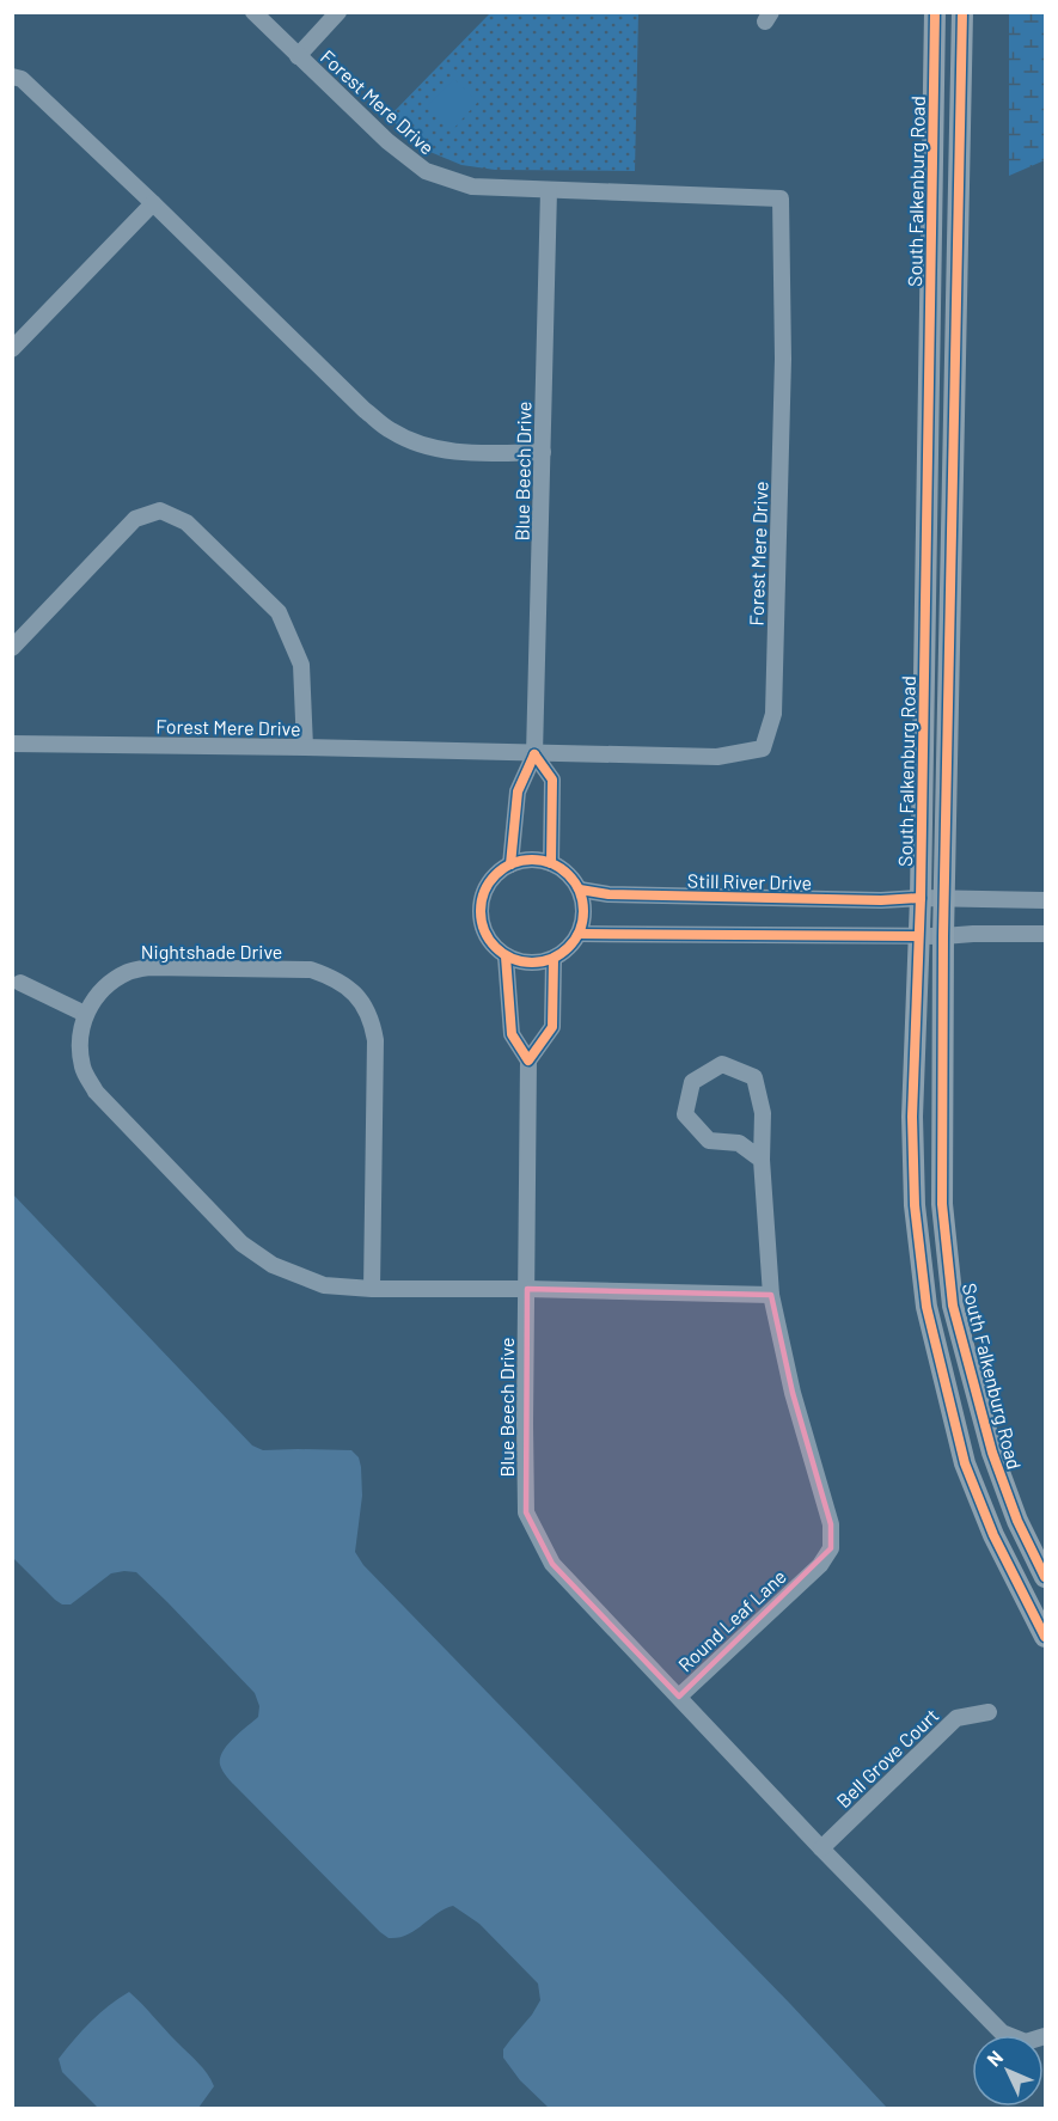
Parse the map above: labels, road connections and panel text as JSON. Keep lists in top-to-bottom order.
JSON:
{
  "streets": {
    "street": [
      "Forest Mere Drive",
      "South Falkenburg Road",
      "Blue Beech Drive",
      "Still River Drive",
      "Nightshade Drive",
      "Round Leaf Lane",
      "Bell Grove Court"
    ]
  },
  "crossings": [
    ["Forest Mere Drive", "Blue Beech Drive"],
    ["South Falkenburg Road", "Still River Drive"],
    ["Blue Beech Drive", "Still River Drive"],
    ["Blue Beech Drive", "Nightshade Drive"],
    ["Blue Beech Drive", "Round Leaf Lane"],
    ["Nightshade Drive", "Round Leaf Lane"],
    ["Round Leaf Lane", "Bell Grove Court"]
  ],
  "north": "top left"
}
